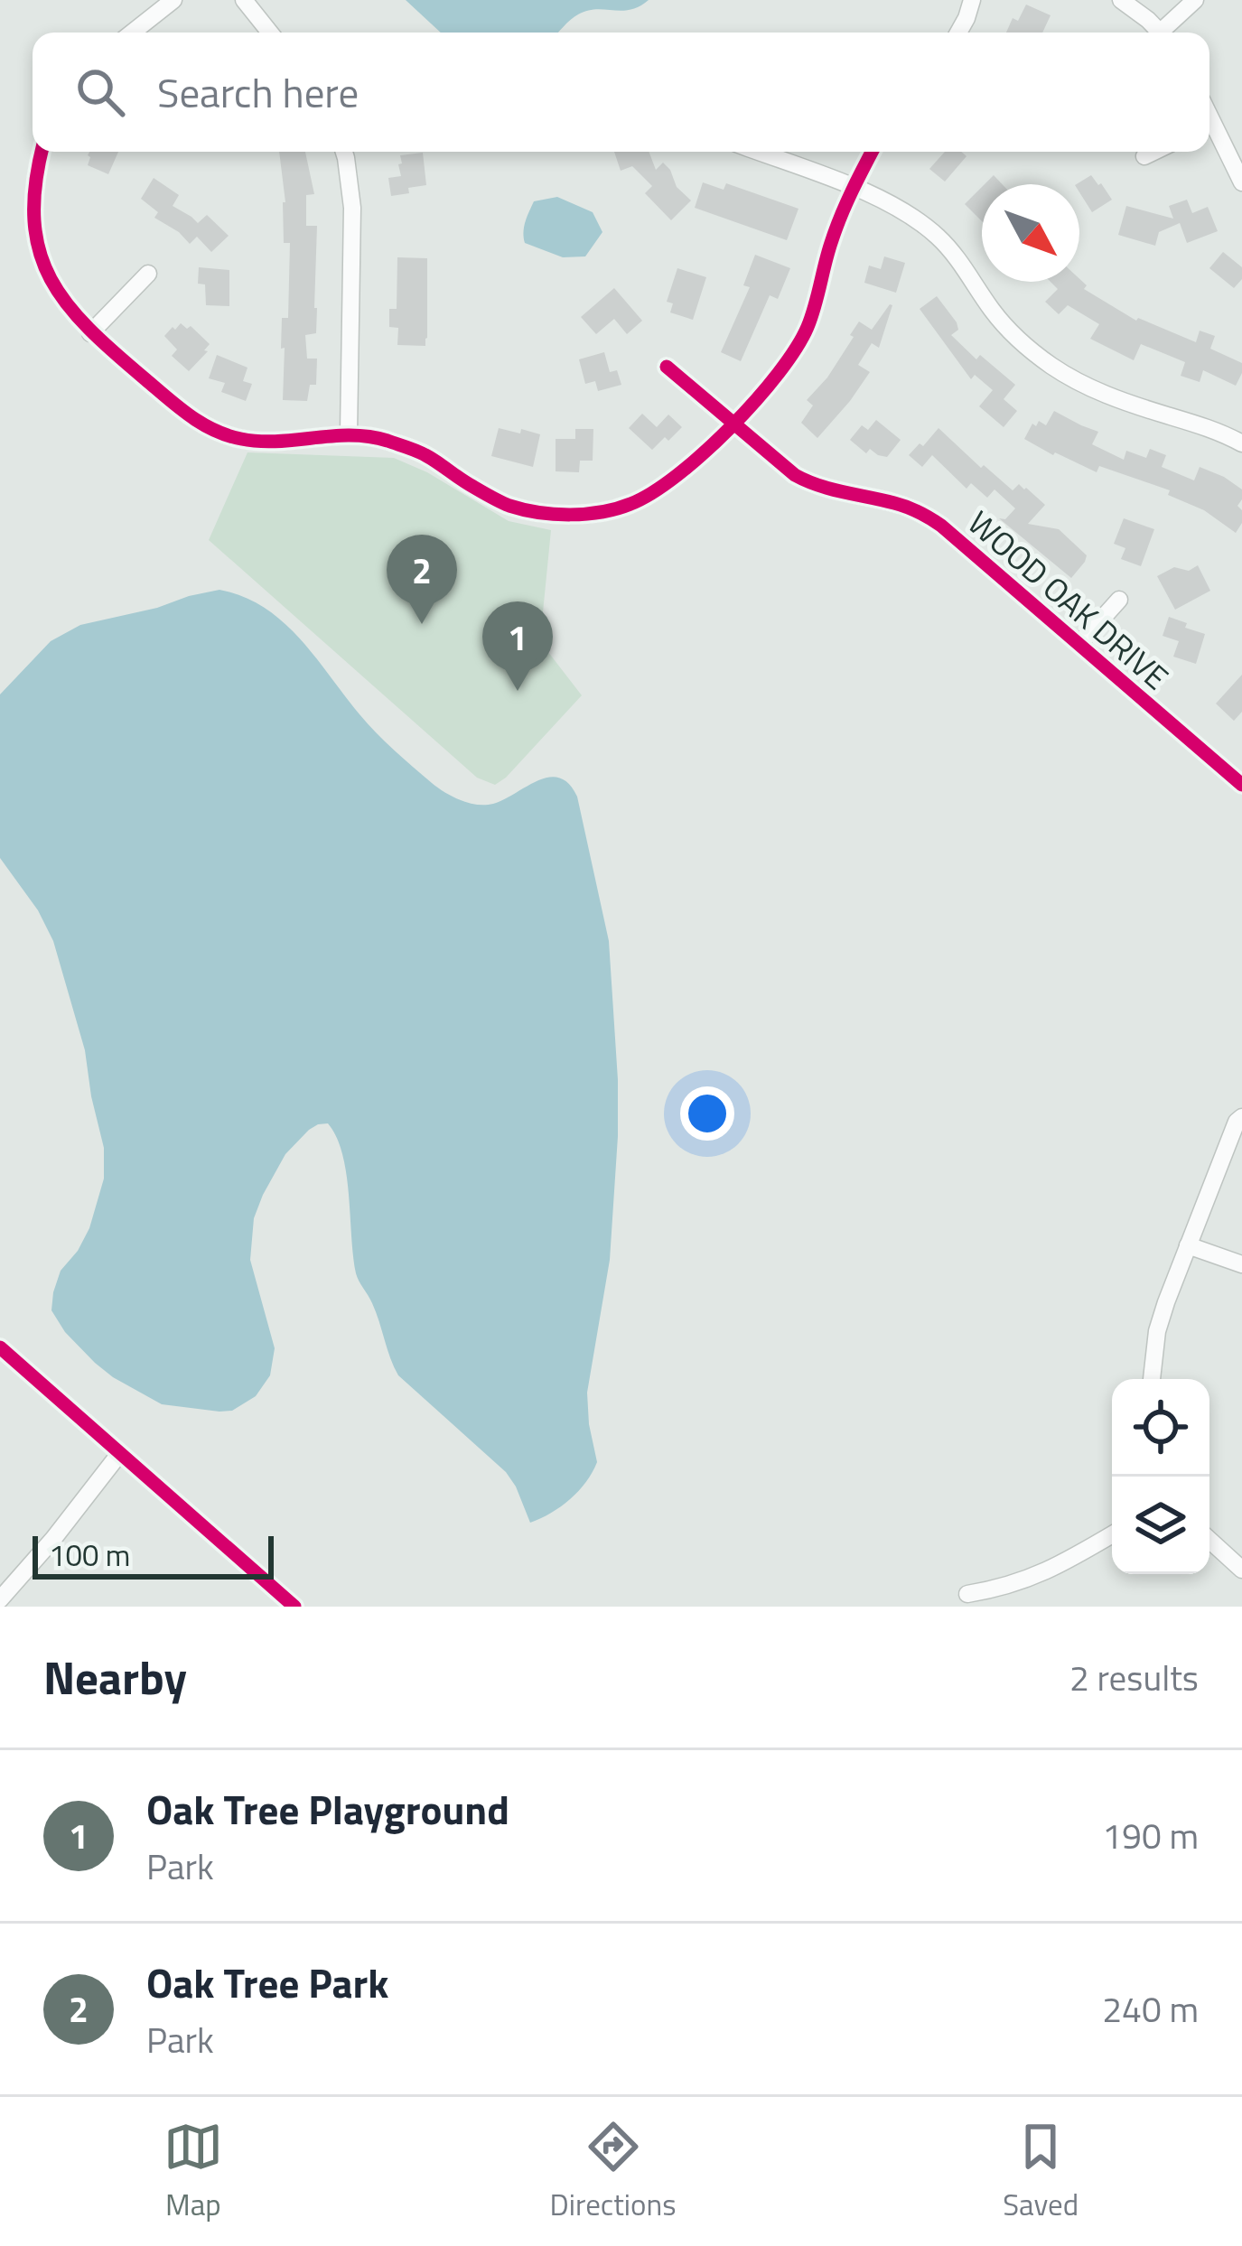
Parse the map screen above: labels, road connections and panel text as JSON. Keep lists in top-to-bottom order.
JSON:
{
  "streets": {
    "street": ["WOOD OAK DRIVE"]
  },
  "scale_bar": "100 m",
  "north": "bottom right",
  "page": {
    "search": "Search here",
    "pins": ["2", "1"],
    "scale": "100 m",
    "heading": ["Nearby", "2 results"],
    "list": [
      {
        "mark": "1",
        "name": "Oak Tree Playground",
        "note": "Park",
        "value": "190 m"
      },
      {
        "mark": "2",
        "name": "Oak Tree Park",
        "note": "Park",
        "value": "240 m"
      }
    ],
    "nav": ["Map", "Directions", "Saved"]
  }
}
